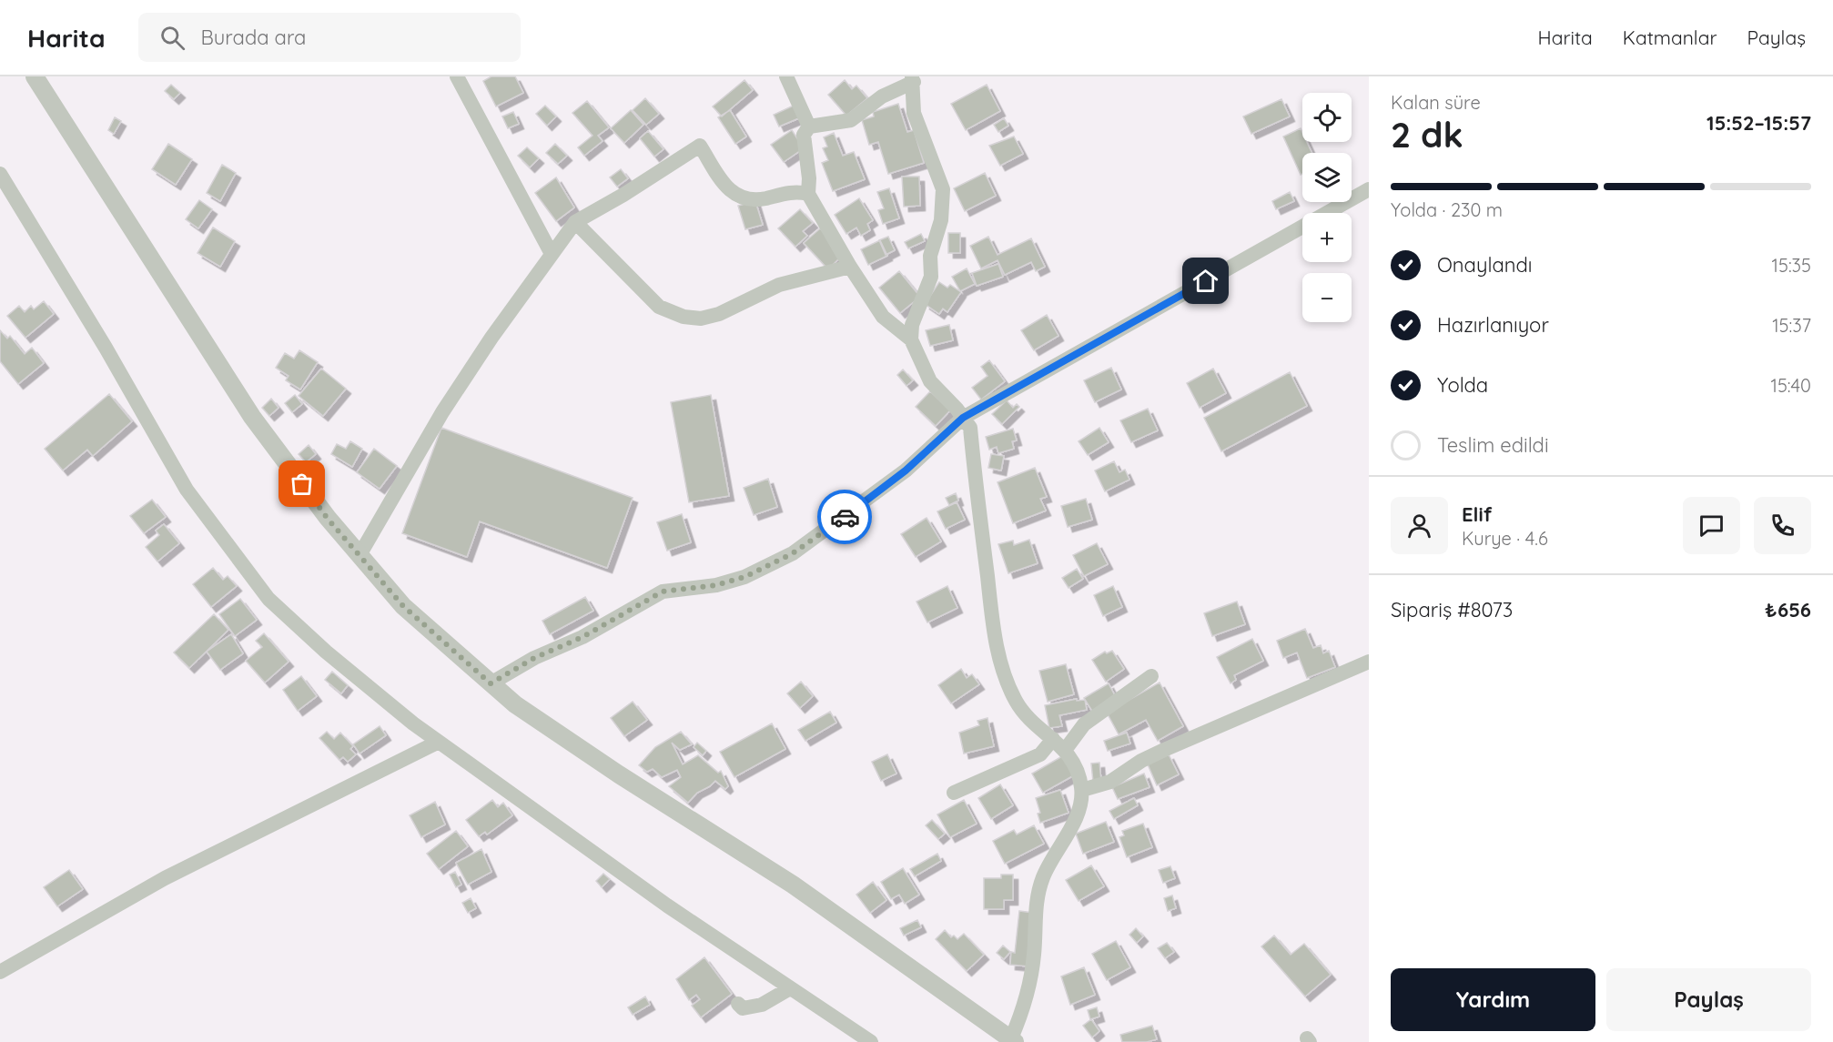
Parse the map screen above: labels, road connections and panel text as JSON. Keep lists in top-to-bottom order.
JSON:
{
  "page": {
    "header": "Harita",
    "search": "Burada ara",
    "nav": ["Harita", "Katmanlar", "Paylaş"],
    "heading": ["2 dk", "Kalan süre", "15:52–15:57"],
    "panel": [
      "Elif",
      "Kurye · 4.6",
      "Sipariş #8073",
      "₺656"
    ],
    "map_buttons": ["+", "−"],
    "bar": "Yolda · 230 m",
    "list": [
      ["Onaylandı", "15:35"],
      ["Hazırlanıyor", "15:37"],
      ["Yolda", "15:40"],
      "Teslim edildi"
    ],
    "buttons": ["Yardım", "Paylaş"]
  }
}
